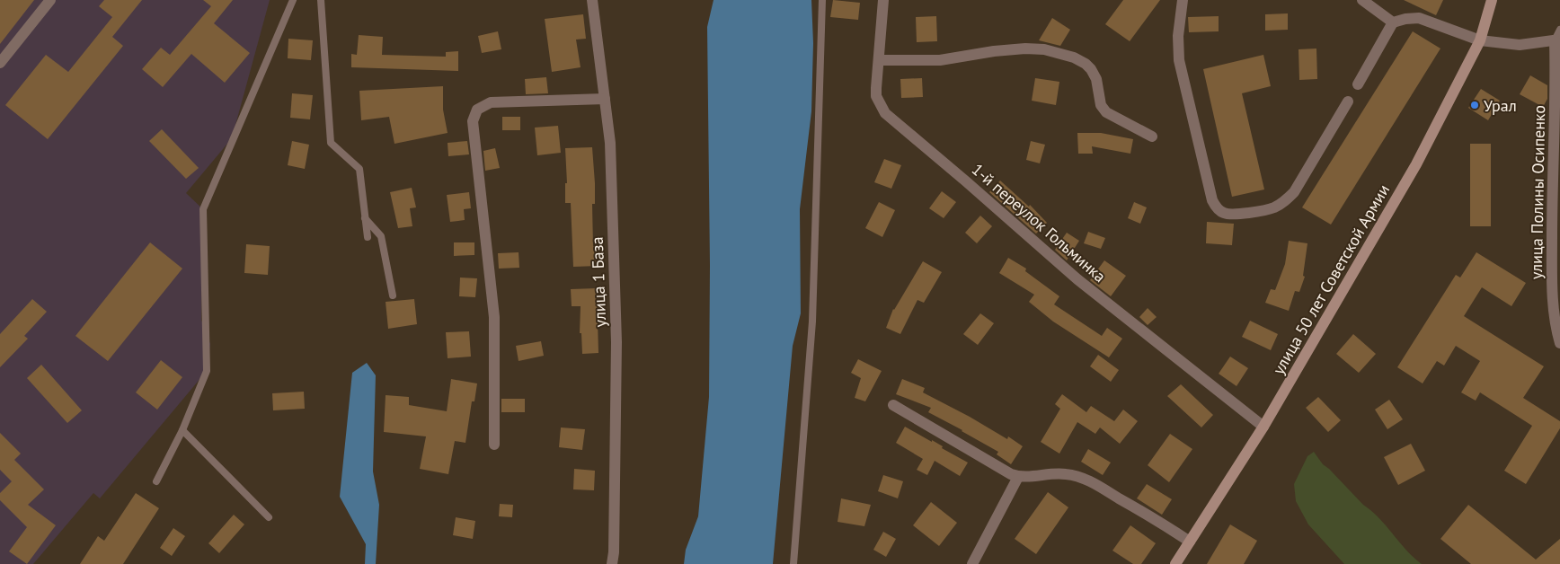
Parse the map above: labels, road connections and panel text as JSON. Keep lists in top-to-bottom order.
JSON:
{
  "streets": {
    "main road": ["улица 50 лет Советской Армии"],
    "street": ["улица Полины Осипенко", "1-й переулок Гольминка", "улица 1 База"]
  },
  "crossings": [
    ["1-й переулок Гольминка", "улица 50 лет Советской Армии"]
  ],
  "places": ["Урал"]
}
